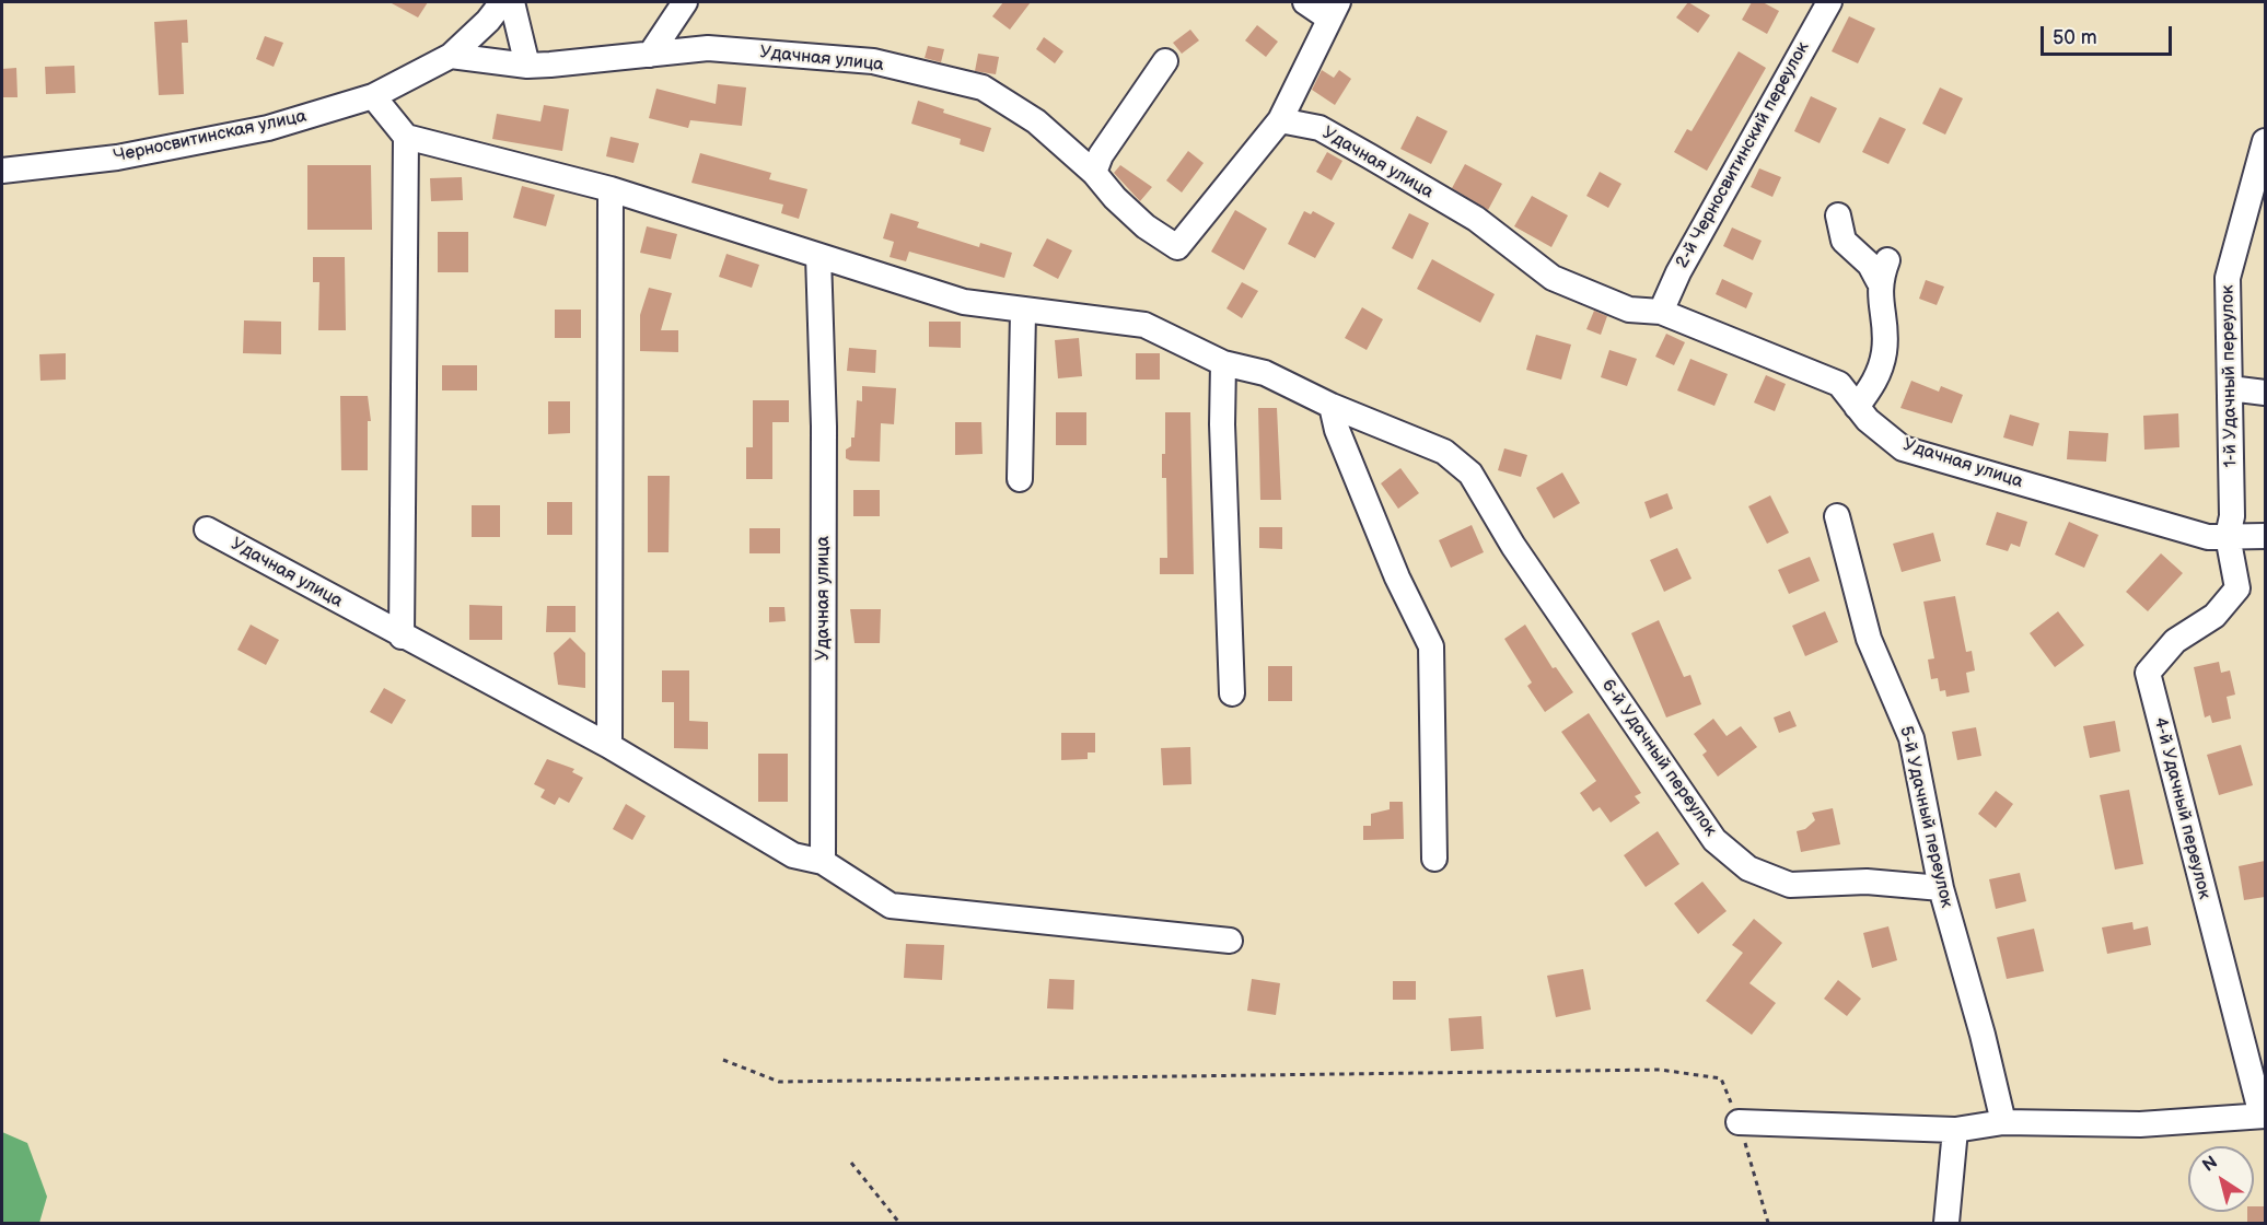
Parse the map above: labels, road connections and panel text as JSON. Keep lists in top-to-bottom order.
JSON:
{
  "streets": {
    "street": [
      "Удачная улица",
      "Черносвитинская улица",
      "2-й Черносвитинский переулок",
      "1-й Удачный переулок",
      "6-й Удачный переулок",
      "4-й Удачный переулок",
      "5-й Удачный переулок"
    ]
  },
  "crossings": [
    ["Удачная улица", "Черносвитинская улица"],
    ["Удачная улица", "2-й Черносвитинский переулок"],
    ["Удачная улица", "1-й Удачный переулок"],
    ["Удачная улица", "4-й Удачный переулок"],
    ["1-й Удачный переулок", "4-й Удачный переулок"],
    ["6-й Удачный переулок", "5-й Удачный переулок"]
  ],
  "scale_bar": "50 m",
  "north": "top left"
}
